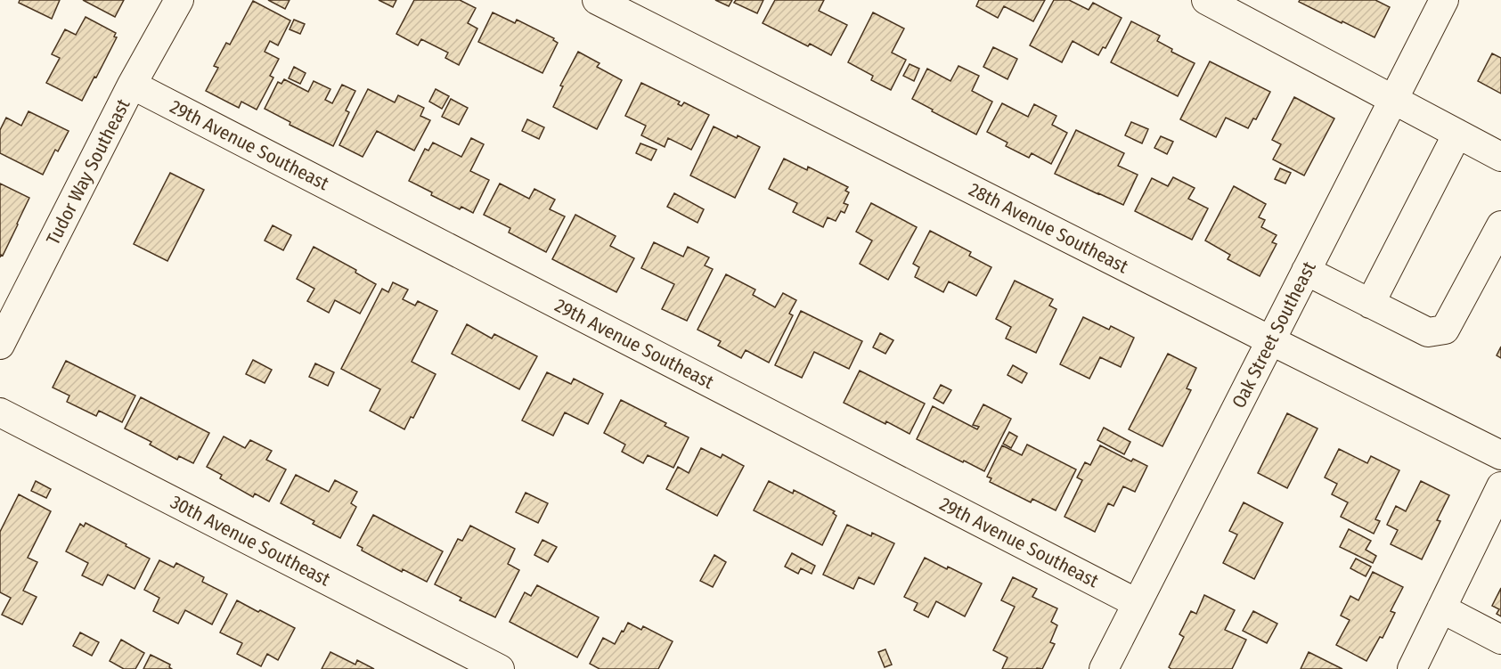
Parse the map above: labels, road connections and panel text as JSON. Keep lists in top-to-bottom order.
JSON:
{
  "streets": {
    "street": [
      "29th Avenue Southeast",
      "Tudor Way Southeast",
      "28th Avenue Southeast",
      "Oak Street Southeast",
      "30th Avenue Southeast"
    ]
  },
  "crossings": [
    ["29th Avenue Southeast", "Tudor Way Southeast"],
    ["29th Avenue Southeast", "Oak Street Southeast"],
    ["28th Avenue Southeast", "Oak Street Southeast"]
  ]
}
